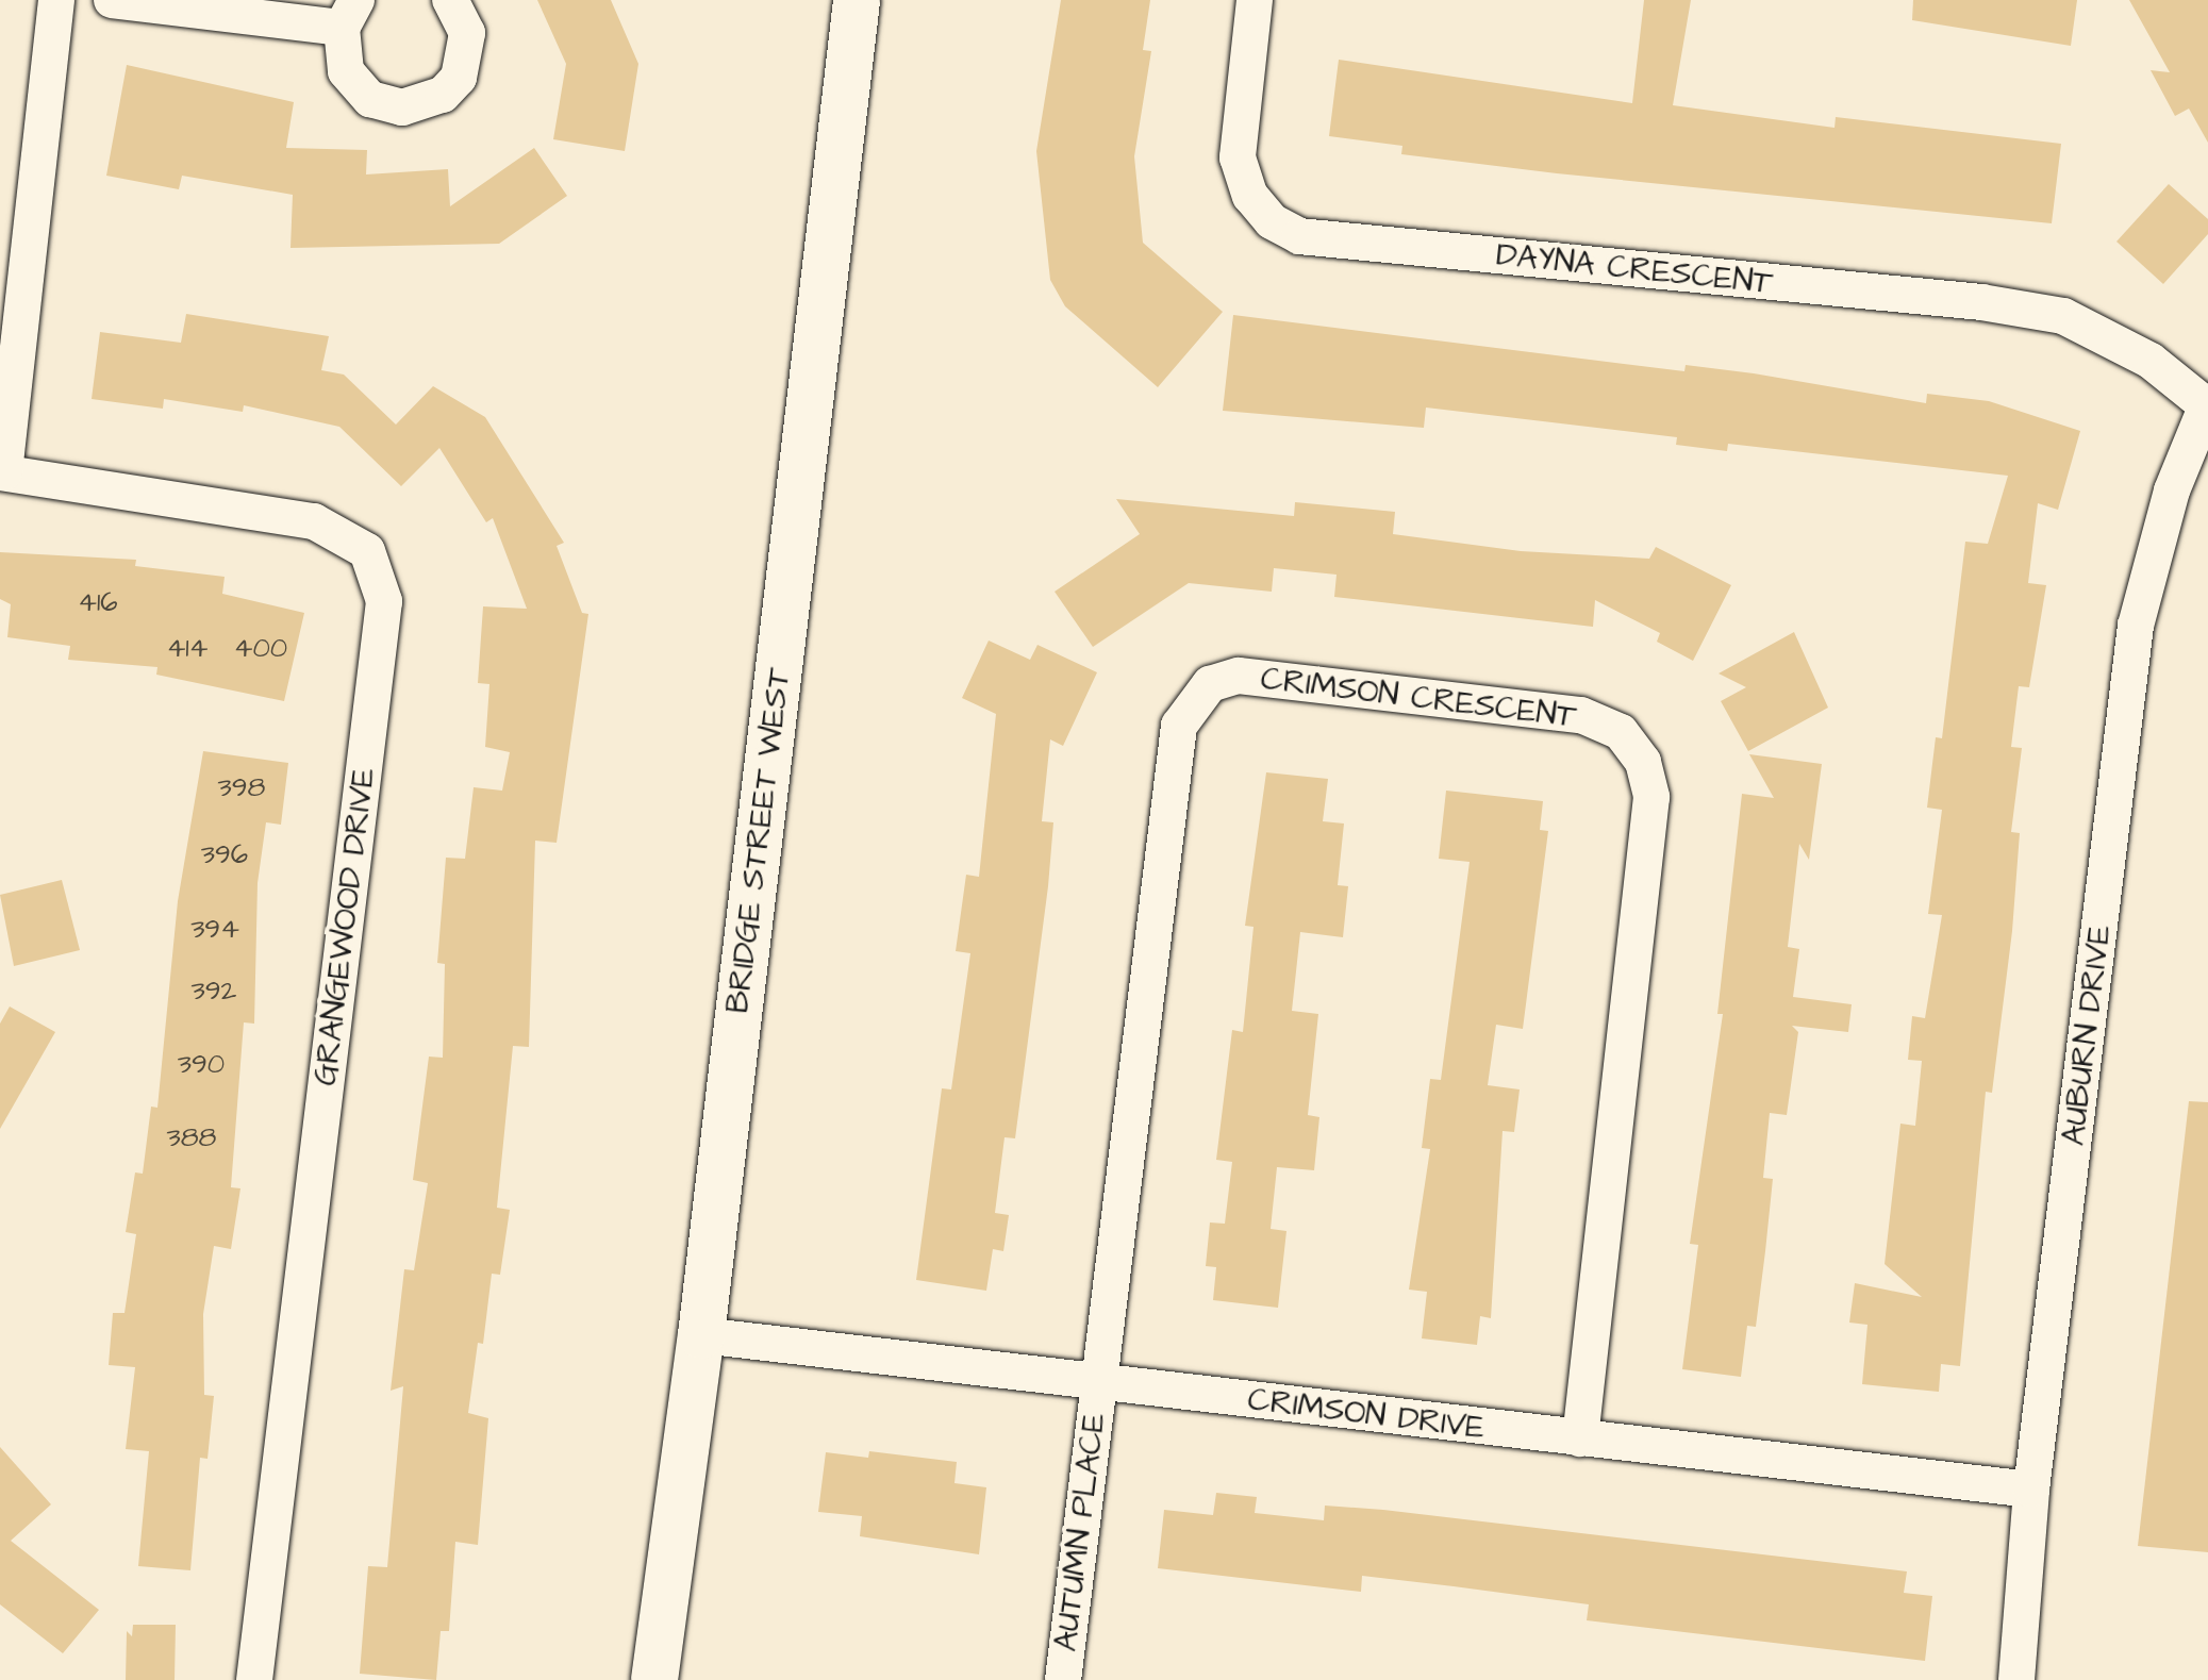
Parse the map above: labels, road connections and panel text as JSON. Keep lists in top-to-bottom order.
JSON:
{
  "streets": {
    "main road": ["BRIDGE STREET WEST"],
    "street": [
      "DAYNA CRESCENT",
      "CRIMSON CRESCENT",
      "GRANGEWOOD DRIVE",
      "AUBURN DRIVE",
      "CRIMSON DRIVE",
      "AUTUMN PLACE"
    ]
  },
  "crossings": [
    ["DAYNA CRESCENT", "AUBURN DRIVE"],
    ["CRIMSON CRESCENT", "CRIMSON DRIVE"],
    ["CRIMSON CRESCENT", "AUTUMN PLACE"],
    ["BRIDGE STREET WEST", "CRIMSON DRIVE"],
    ["AUBURN DRIVE", "CRIMSON DRIVE"],
    ["CRIMSON DRIVE", "AUTUMN PLACE"]
  ],
  "house_numbers": [
    "416",
    "414",
    "400",
    "398",
    "396",
    "394",
    "392",
    "390",
    "388"
  ]
}
